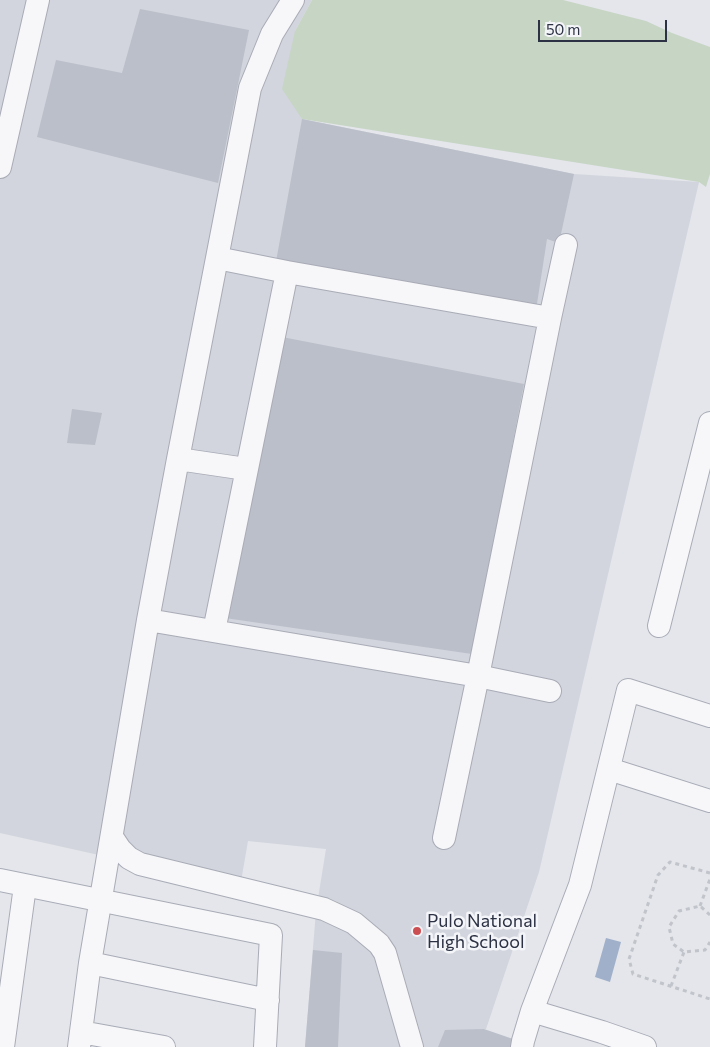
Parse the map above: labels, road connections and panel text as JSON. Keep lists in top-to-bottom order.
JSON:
{
  "places": ["Pulo National High School"],
  "scale_bar": "50 m"
}
